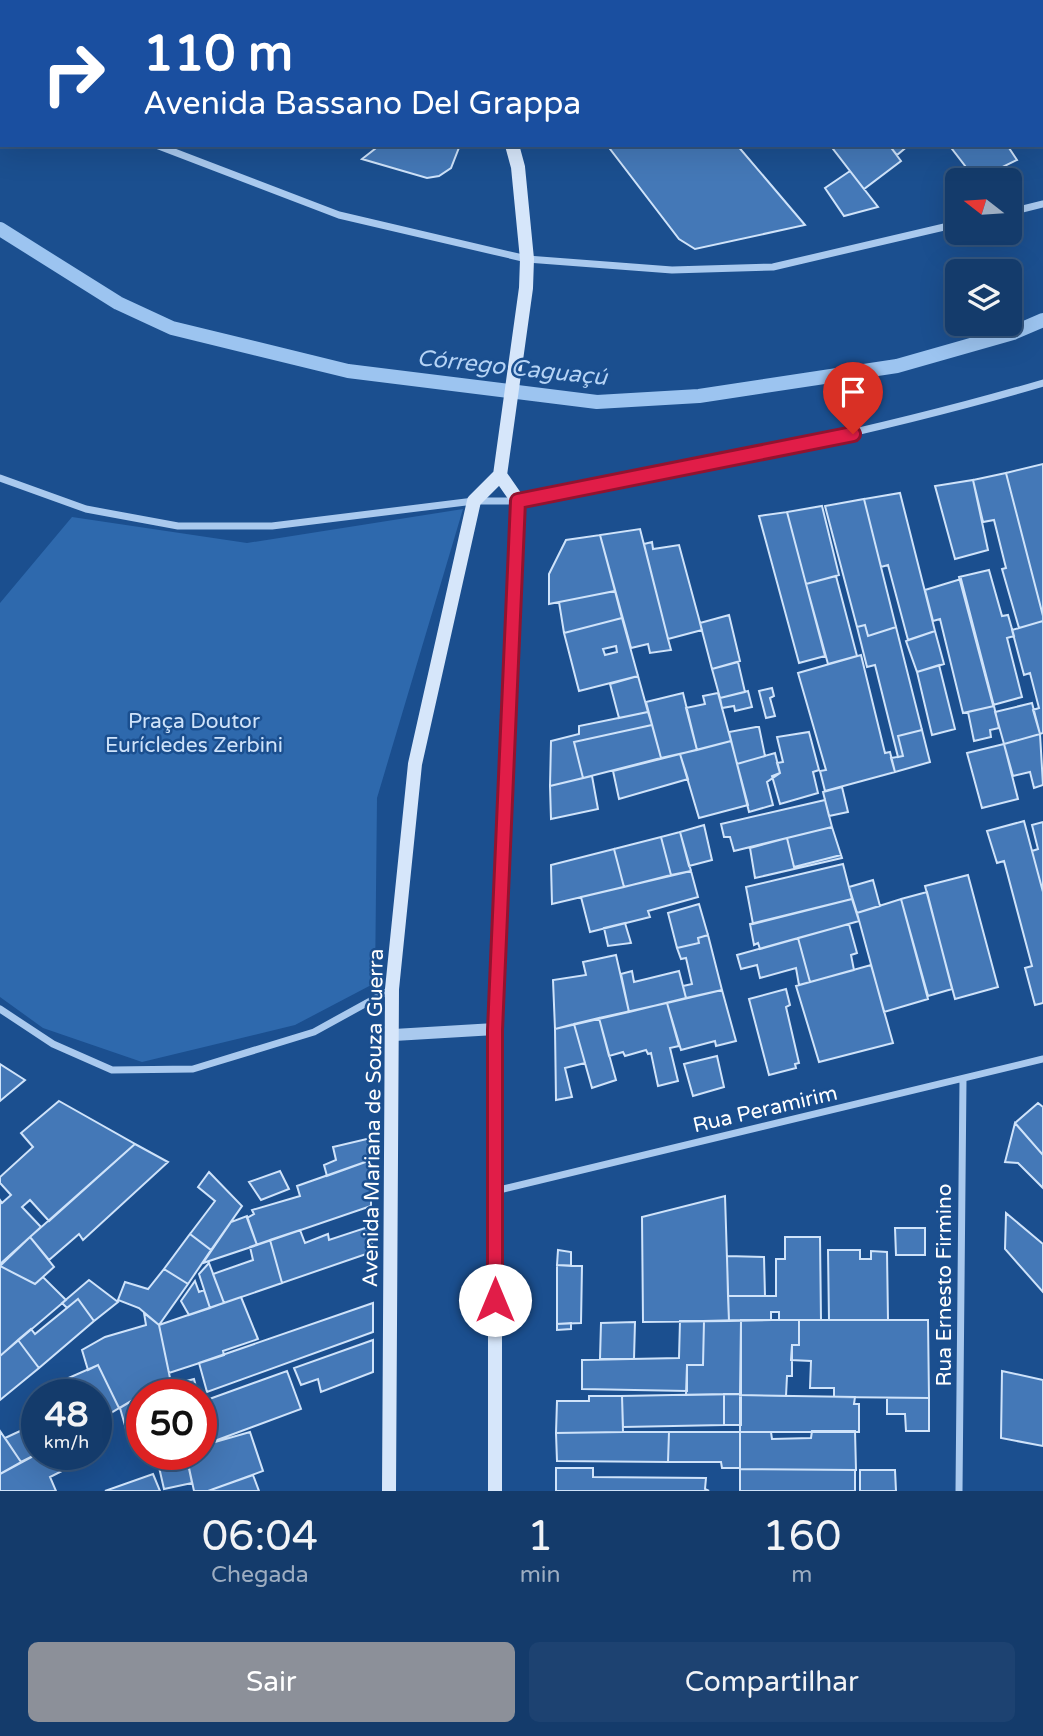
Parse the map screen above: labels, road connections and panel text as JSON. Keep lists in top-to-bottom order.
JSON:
{
  "streets": {
    "main road": ["Avenida Mariana de Souza Guerra"],
    "street": ["Rua Peramirim", "Rua Ernesto Firmino"]
  },
  "crossings": [
    ["Rua Peramirim", "Rua Ernesto Firmino"]
  ],
  "water": ["Córrego Caguaçú"],
  "parks": ["Praça Doutor Eurícledes Zerbini"],
  "north": "left",
  "page": {
    "turn": ["110 m", "Avenida Bassano Del Grappa"],
    "speed": "48 km/h",
    "limit": "50",
    "eta": [
      "06:04",
      "Chegada",
      "1",
      "min",
      "160",
      "m"
    ],
    "buttons": ["Sair", "Compartilhar"]
  }
}
